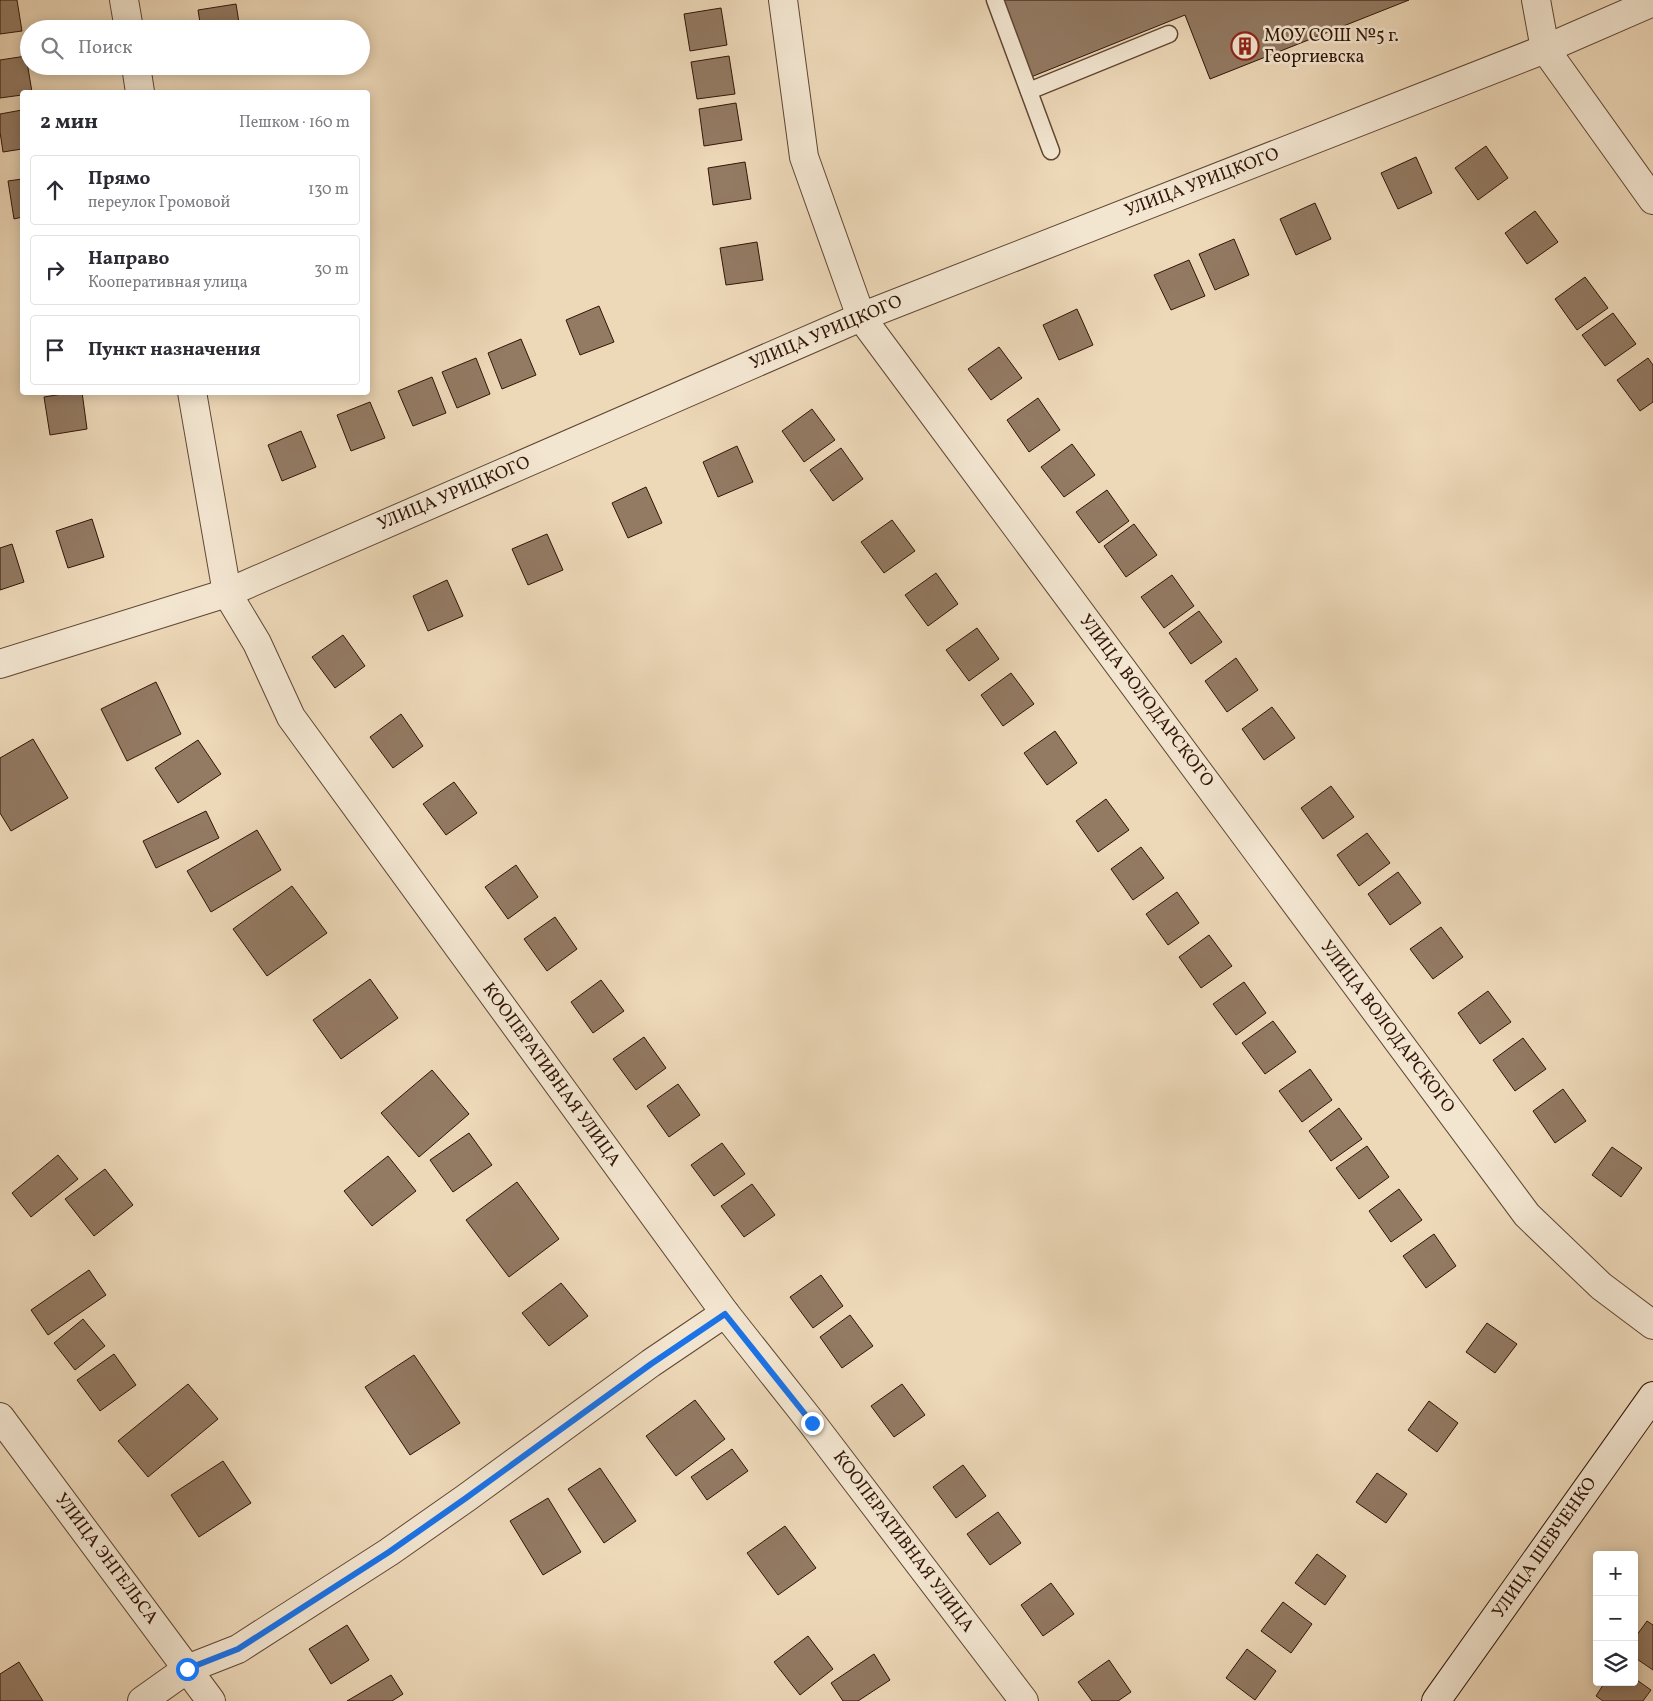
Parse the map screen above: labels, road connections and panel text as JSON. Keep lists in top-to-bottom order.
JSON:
{
  "streets": {
    "street": [
      "УЛИЦА УРИЦКОГО",
      "УЛИЦА ВОЛОДАРСКОГО",
      "КООПЕРАТИВНАЯ УЛИЦА",
      "УЛИЦА ШЕВЧЕНКО",
      "УЛИЦА ЭНГЕЛЬСА"
    ]
  },
  "crossings": [
    ["УЛИЦА УРИЦКОГО", "УЛИЦА ВОЛОДАРСКОГО"],
    ["УЛИЦА УРИЦКОГО", "КООПЕРАТИВНАЯ УЛИЦА"]
  ],
  "places": {
    "building": ["МОУ СОШ №5 г. Георгиевска"]
  },
  "page": {
    "search": "Поиск",
    "heading": ["2 мин", "Пешком · 160 m"],
    "list": [
      ["Прямо", "переулок Громовой", "130 m"],
      ["Направо", "Кооперативная улица", "30 m"],
      "Пункт назначения"
    ],
    "map_buttons": ["+", "−"]
  }
}
